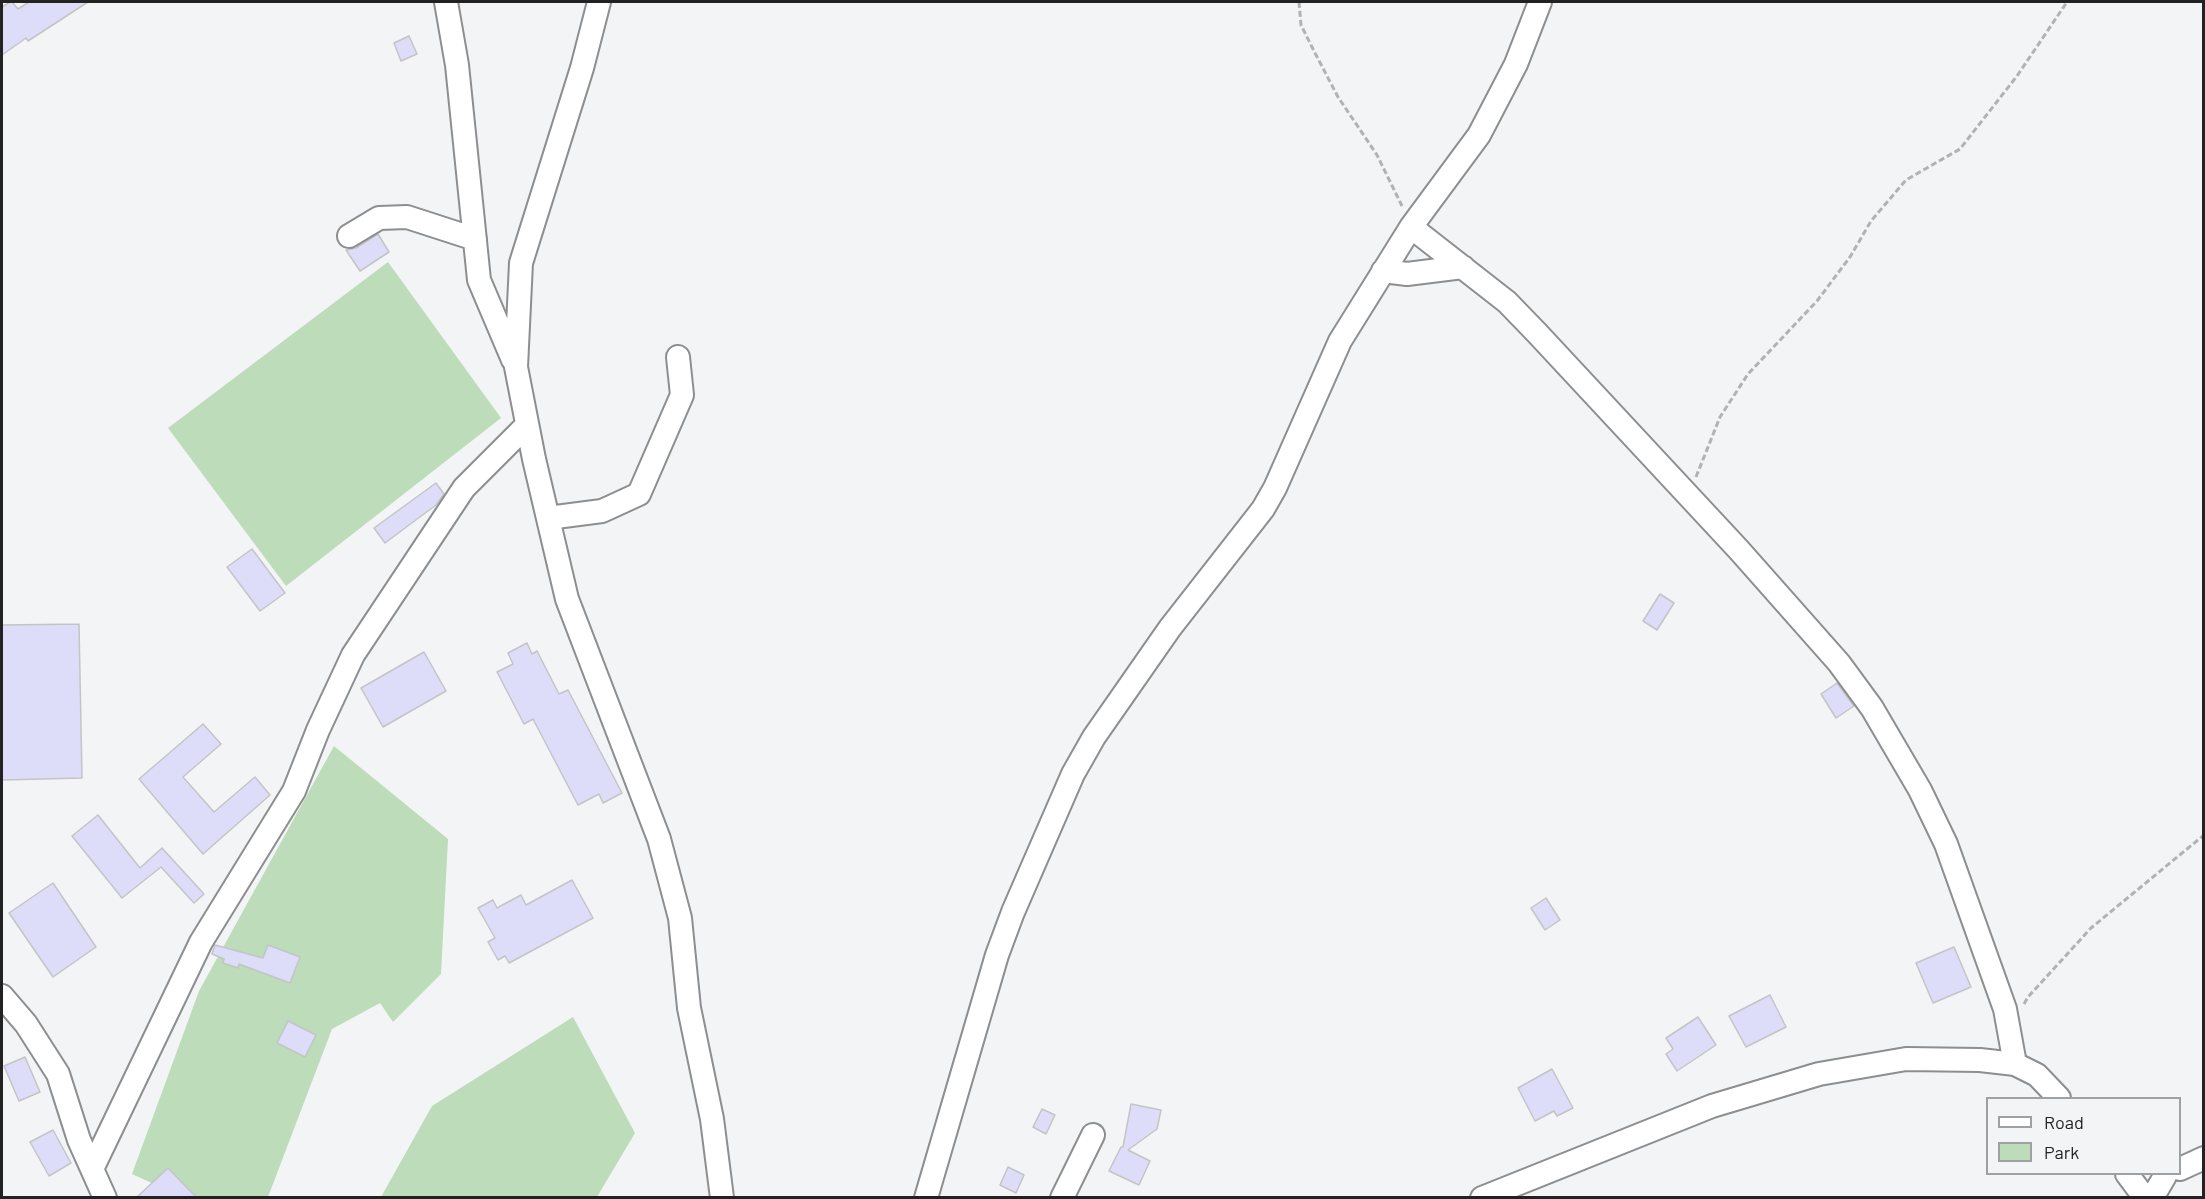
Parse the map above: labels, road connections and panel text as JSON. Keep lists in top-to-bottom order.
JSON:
{
  "legend": ["Road", "Park"]
}
